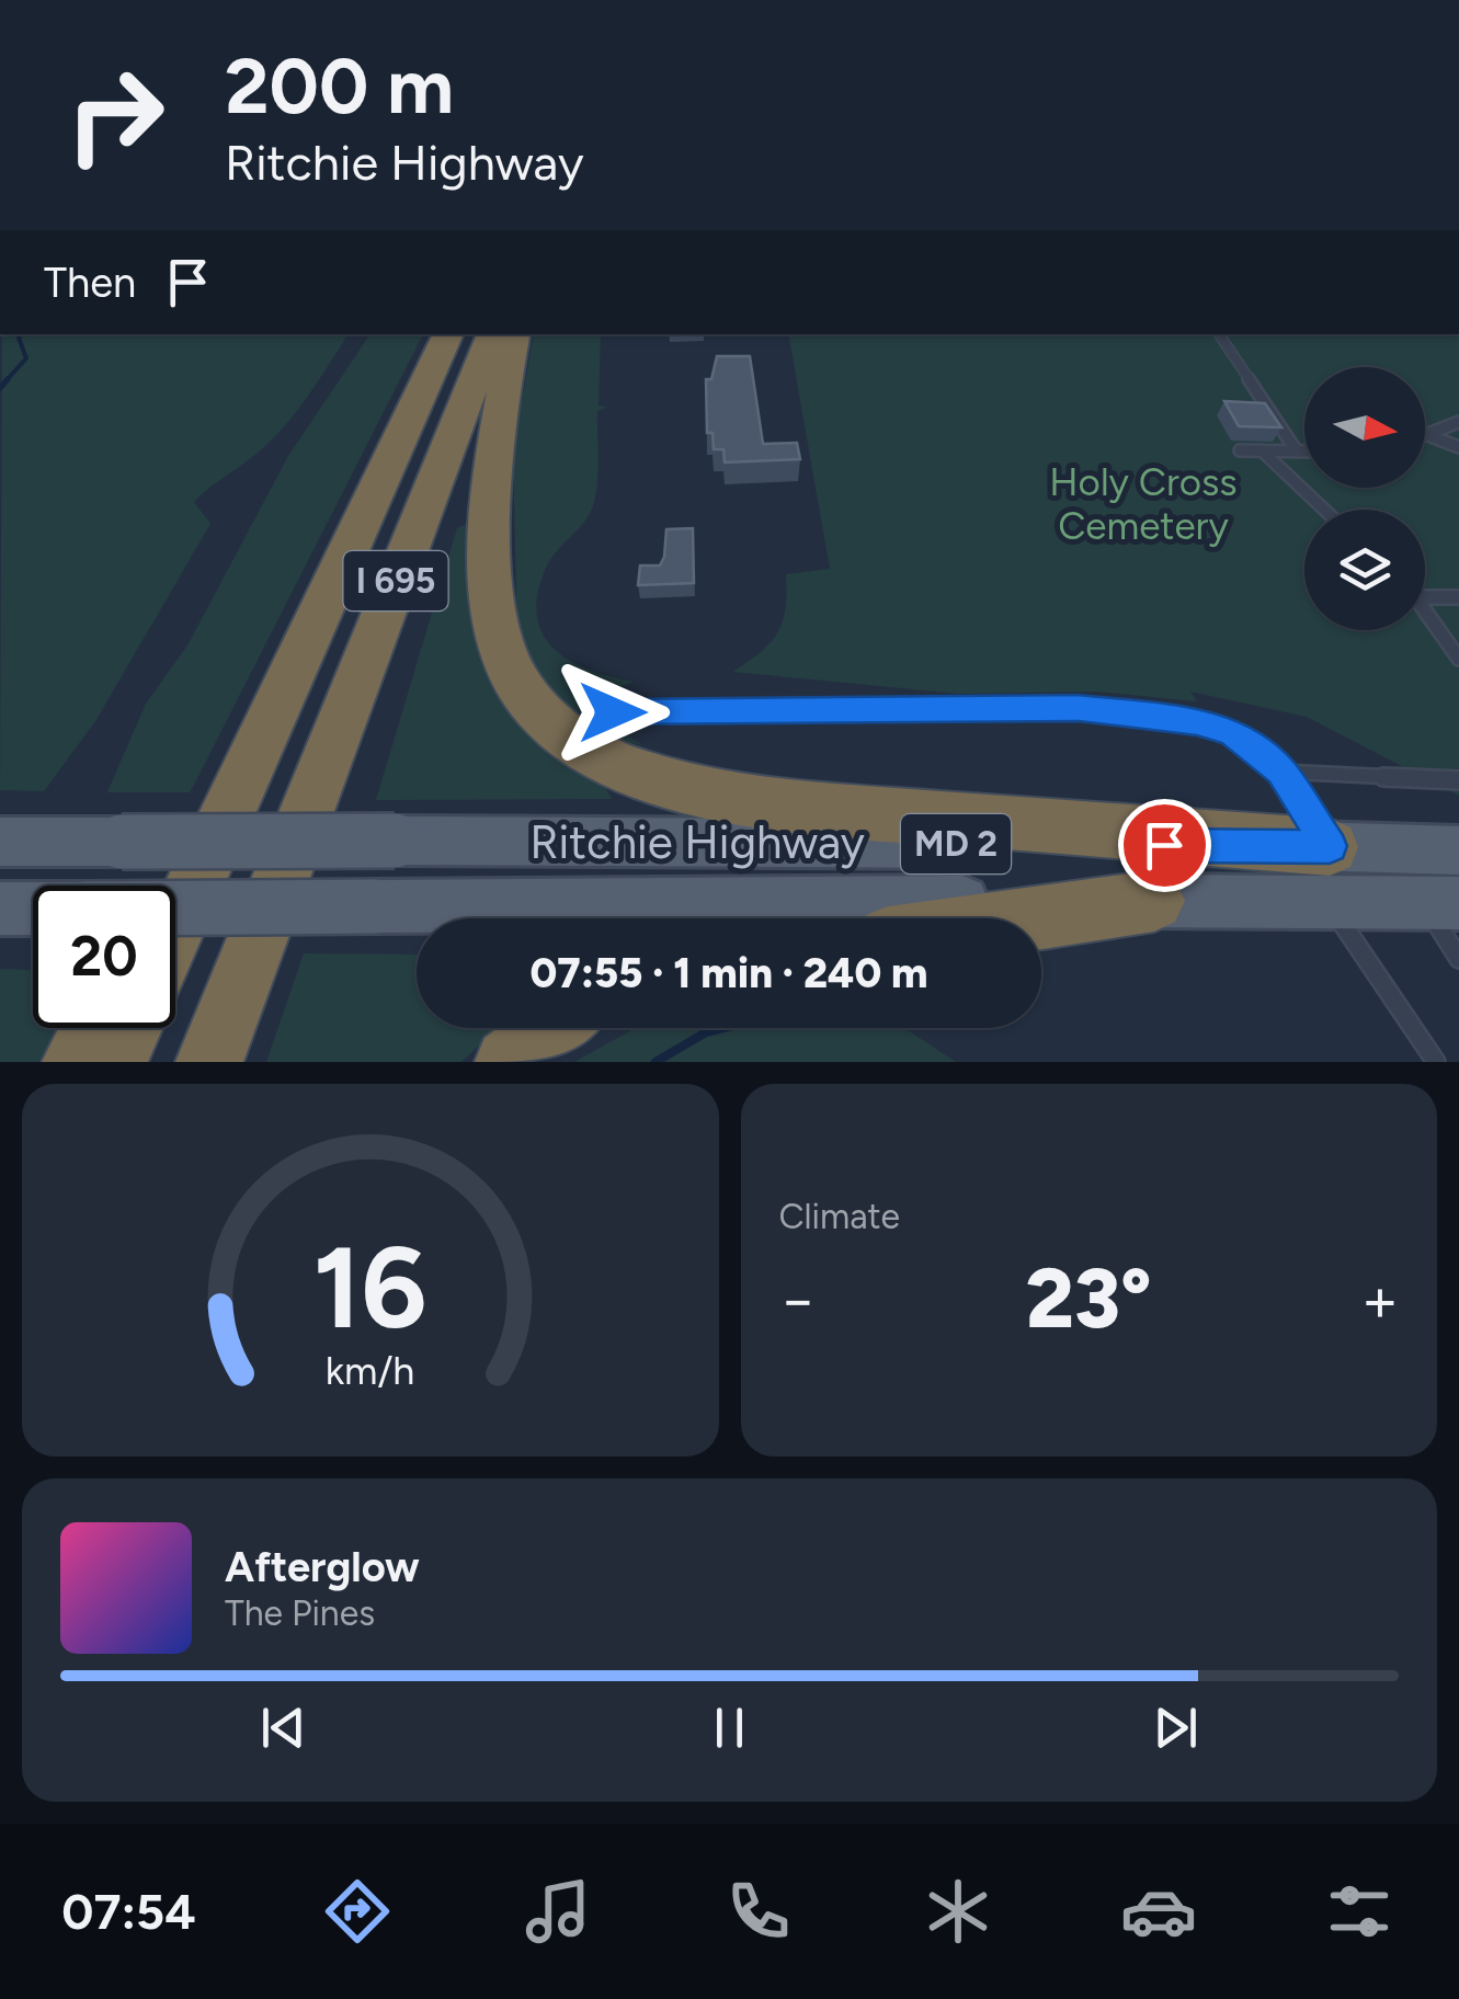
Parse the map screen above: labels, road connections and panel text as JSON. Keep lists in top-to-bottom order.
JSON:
{
  "streets": {
    "highway": ["I 695"],
    "main road": ["Ritchie Highway", "MD 2"]
  },
  "parks": ["Holy Cross Cemetery"],
  "north": "right",
  "page": {
    "turn": ["200 m", "Ritchie Highway"],
    "then": "Then",
    "limit": "20",
    "trip": "07:55 · 1 min · 240 m",
    "tile": "Climate",
    "heat": ["−", "23°", "+"],
    "song": ["Afterglow", "The Pines"],
    "tabs": "07:54",
    "gauge": ["16", "km/h"]
  }
}
